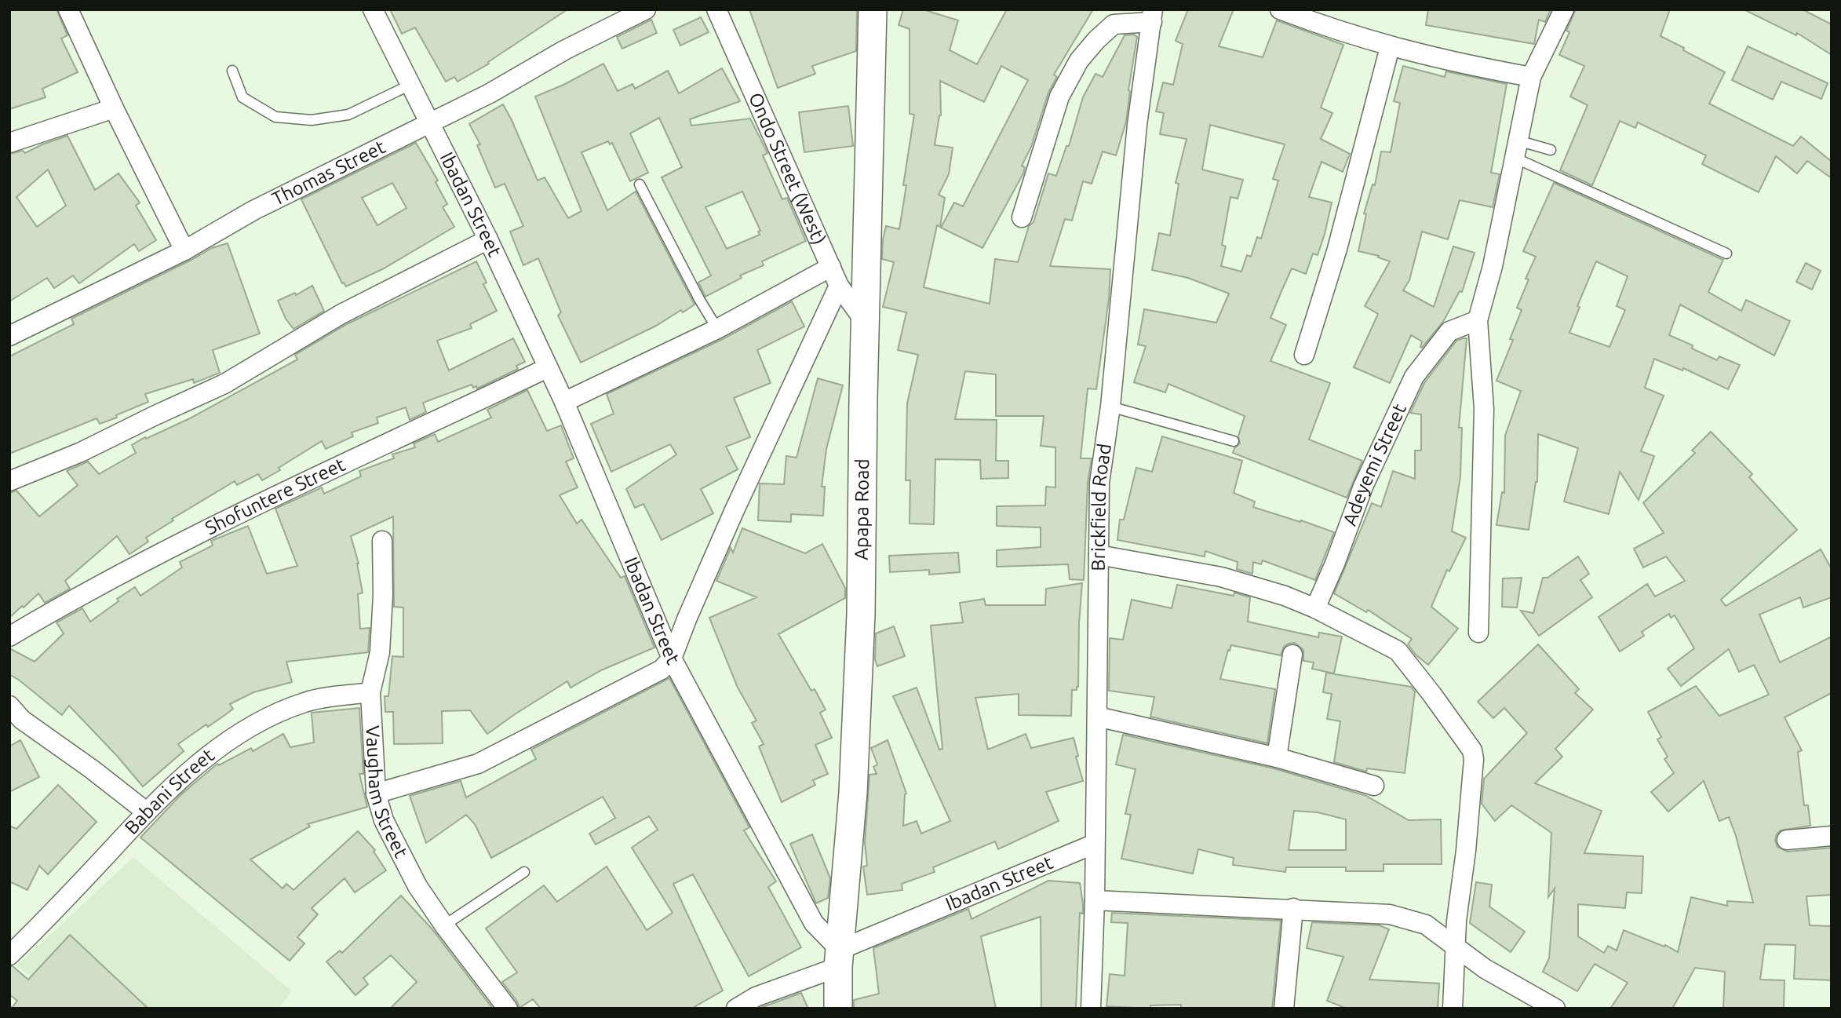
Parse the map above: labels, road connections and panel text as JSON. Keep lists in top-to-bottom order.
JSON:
{
  "streets": {
    "street": [
      "Ondo Street (West)",
      "Thomas Street",
      "Ibadan Street",
      "Adeyemi Street",
      "Shofuntere Street",
      "Brickfield Road",
      "Apapa Road",
      "Vaugham Street",
      "Babani Street"
    ]
  },
  "crossings": [
    ["Ondo Street (West)", "Apapa Road"],
    ["Thomas Street", "Ibadan Street"],
    ["Ibadan Street", "Shofuntere Street"],
    ["Ibadan Street", "Brickfield Road"],
    ["Ibadan Street", "Apapa Road"],
    ["Vaugham Street", "Babani Street"]
  ]
}
